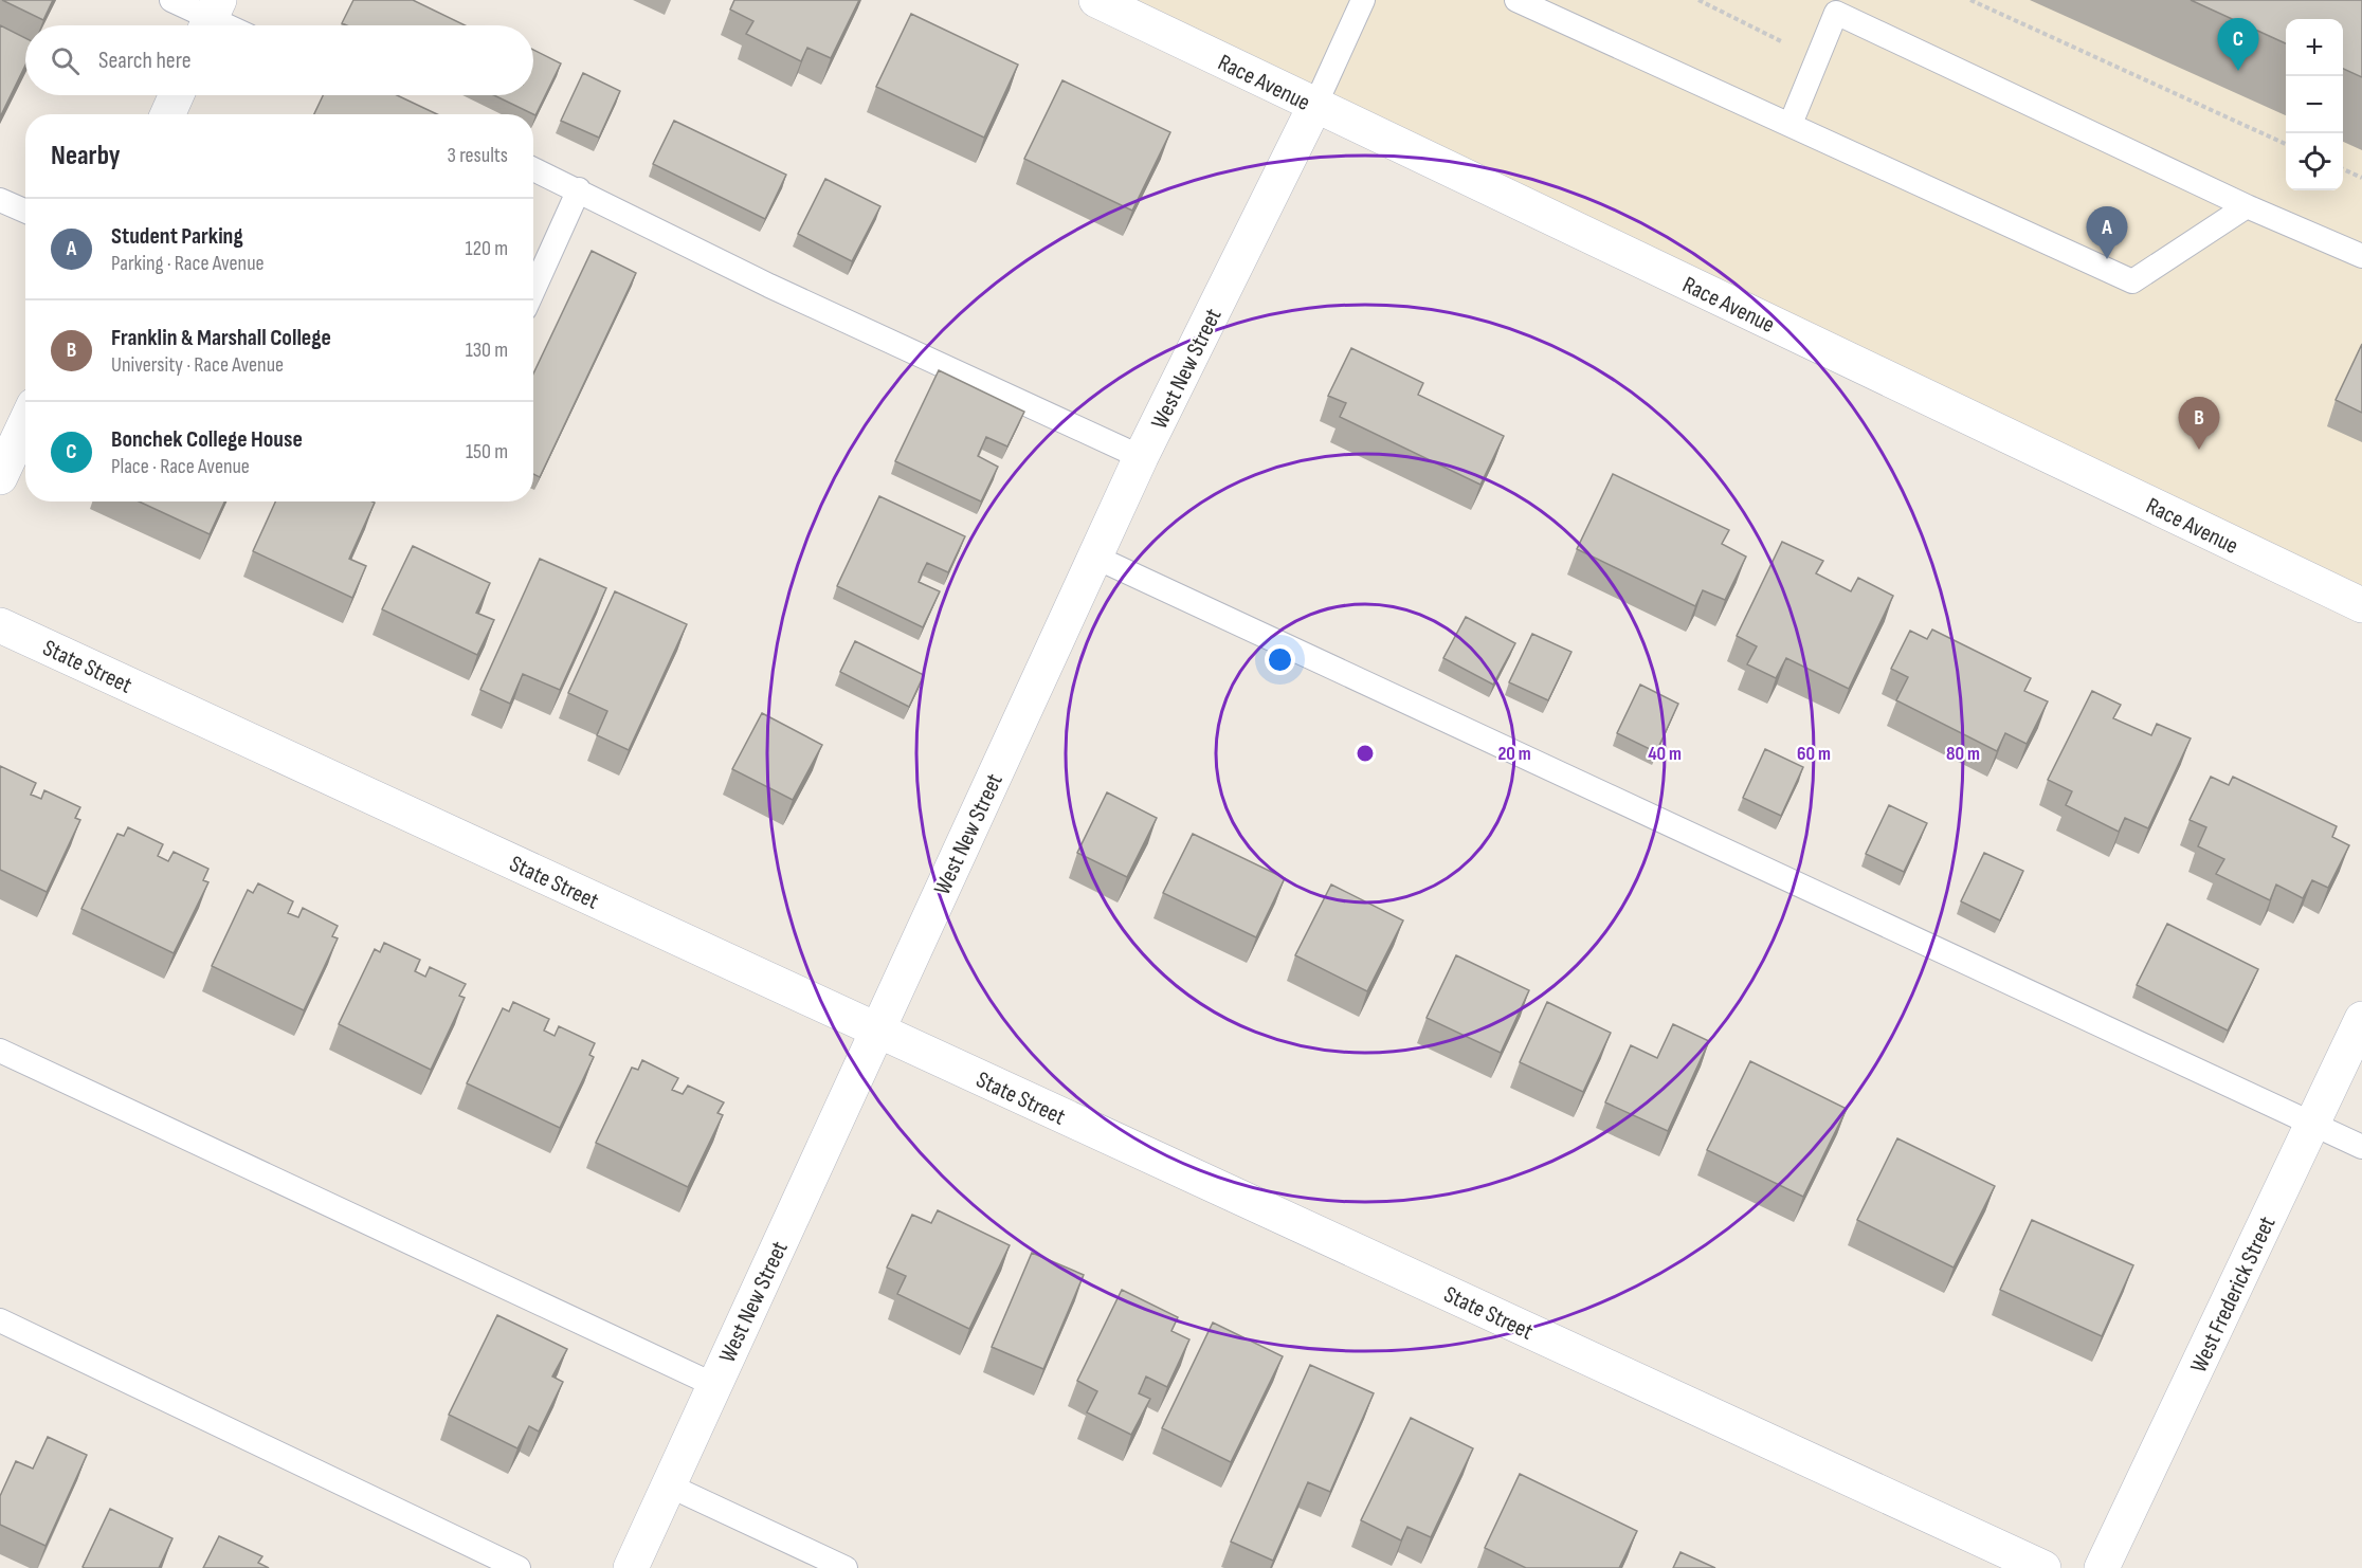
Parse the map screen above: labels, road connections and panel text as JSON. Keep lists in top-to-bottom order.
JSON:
{
  "streets": {
    "street": [
      "Race Avenue",
      "West New Street",
      "State Street",
      "West Frederick Street"
    ]
  },
  "crossings": [
    ["Race Avenue", "West New Street"],
    ["West New Street", "State Street"]
  ],
  "page": {
    "pins": ["C", "A", "B"],
    "map_buttons": ["+", "−"],
    "search": "Search here",
    "heading": ["Nearby", "3 results"],
    "list": [
      {
        "mark": "A",
        "name": "Student Parking",
        "note": "Parking · Race Avenue",
        "value": "120 m"
      },
      {
        "mark": "B",
        "name": "Franklin & Marshall College",
        "note": "University · Race Avenue",
        "value": "130 m"
      },
      {
        "mark": "C",
        "name": "Bonchek College House",
        "note": "Place · Race Avenue",
        "value": "150 m"
      }
    ]
  },
  "rings": [
    "20 m",
    "40 m",
    "60 m",
    "80 m"
  ]
}
